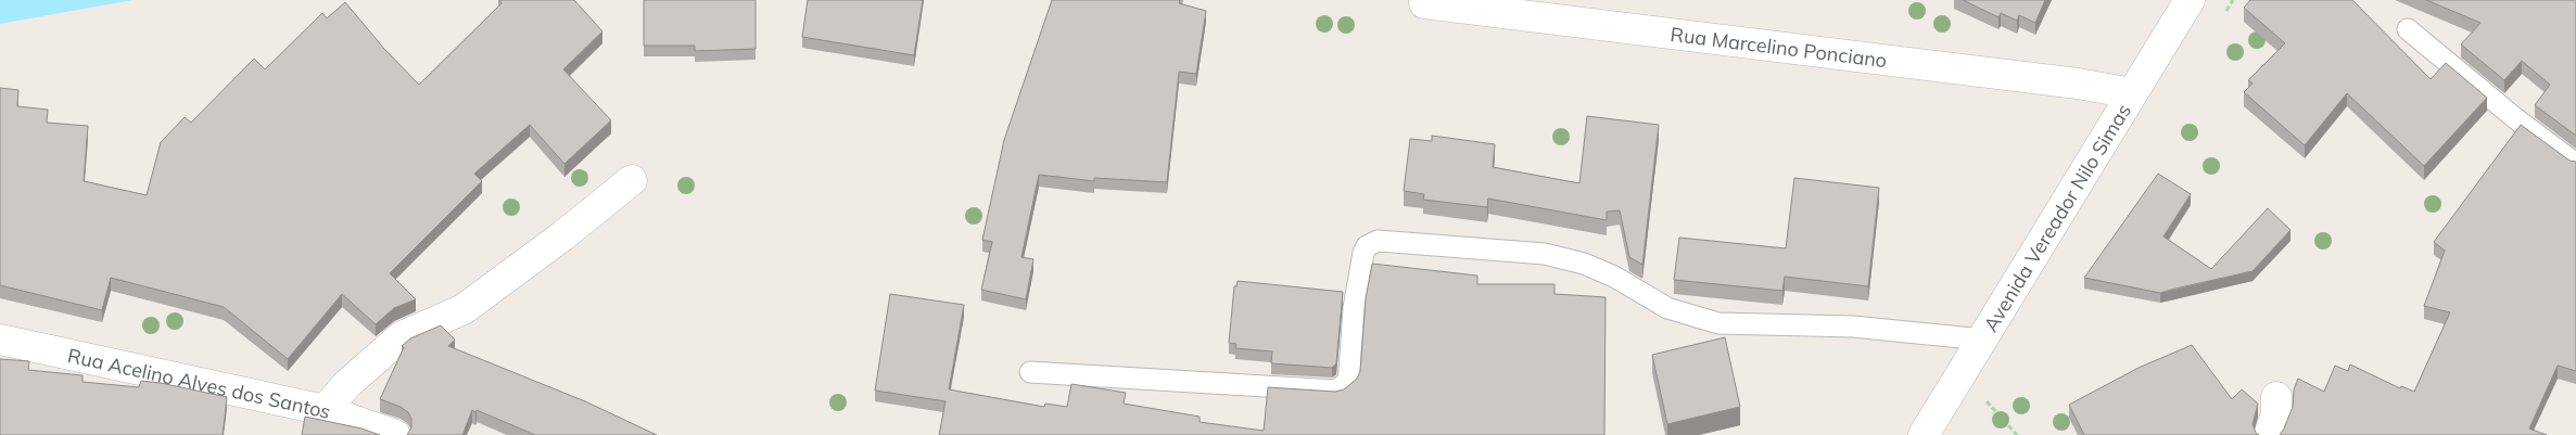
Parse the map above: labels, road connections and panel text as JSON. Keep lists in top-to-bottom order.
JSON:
{
  "streets": {
    "street": ["Rua Marcelino Ponciano", "Avenida Vereador Nilo Simas", "Rua Acelino Alves dos Santos"]
  },
  "crossings": [
    ["Rua Marcelino Ponciano", "Avenida Vereador Nilo Simas"]
  ]
}
